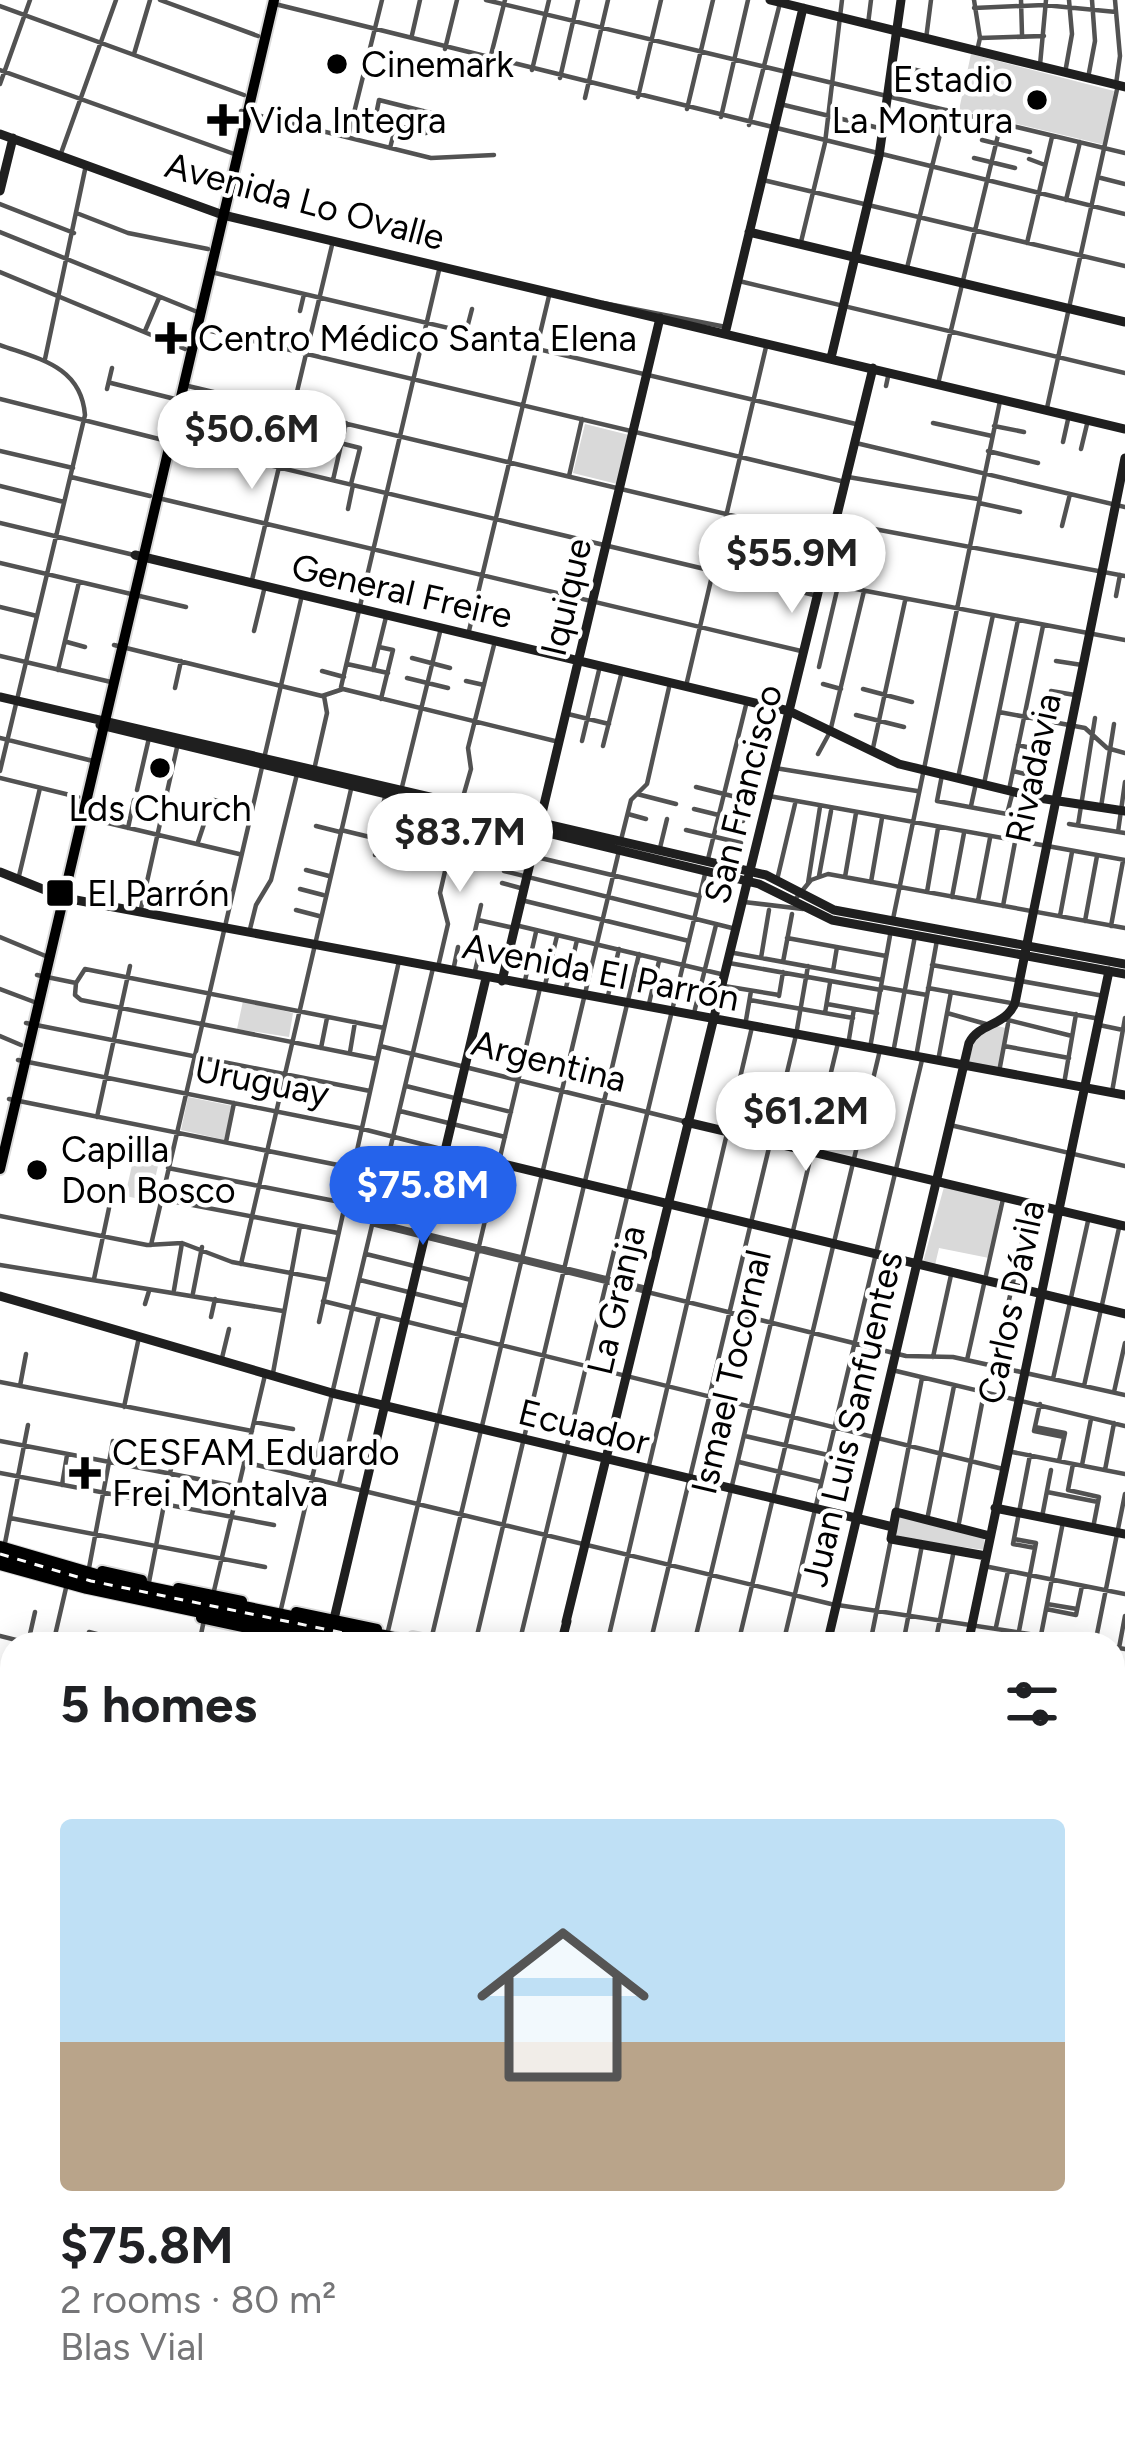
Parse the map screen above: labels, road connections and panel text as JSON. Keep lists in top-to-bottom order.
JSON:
{
  "streets": {
    "street": [
      "Avenida Lo Ovalle",
      "General Freire",
      "Iquique",
      "Rivadavia",
      "San Francisco",
      "Avenida El Parrón",
      "Argentina",
      "Uruguay",
      "La Granja",
      "Carlos Dávila",
      "Ismael Tocornal",
      "Juan Luis Sanfuentes",
      "Ecuador"
    ]
  },
  "crossings": [
    ["Avenida Lo Ovalle", "Iquique"],
    ["Avenida Lo Ovalle", "San Francisco"],
    ["General Freire", "Iquique"],
    ["General Freire", "Rivadavia"],
    ["General Freire", "San Francisco"],
    ["Iquique", "Avenida El Parrón"],
    ["San Francisco", "Avenida El Parrón"],
    ["San Francisco", "La Granja"],
    ["Avenida El Parrón", "La Granja"],
    ["Avenida El Parrón", "Carlos Dávila"],
    ["Avenida El Parrón", "Ismael Tocornal"],
    ["Avenida El Parrón", "Juan Luis Sanfuentes"],
    ["Argentina", "La Granja"],
    ["Argentina", "Carlos Dávila"],
    ["Argentina", "Ismael Tocornal"],
    ["Argentina", "Juan Luis Sanfuentes"],
    ["Uruguay", "La Granja"],
    ["Uruguay", "Carlos Dávila"],
    ["Uruguay", "Ismael Tocornal"],
    ["Uruguay", "Juan Luis Sanfuentes"],
    ["La Granja", "Ecuador"],
    ["Carlos Dávila", "Ecuador"],
    ["Ismael Tocornal", "Ecuador"],
    ["Juan Luis Sanfuentes", "Ecuador"]
  ],
  "places": {
    "other": [
      "Cinemark",
      "Estadio La Montura",
      "Lds Church",
      "Capilla Don Bosco"
    ],
    "health": ["Vida Integra", "Centro Médico Santa Elena", "CESFAM Eduardo Frei Montalva"],
    "transit": ["El Parrón"]
  },
  "page": {
    "price": [
      "$50.6M",
      "$55.9M",
      "$83.7M",
      "$61.2M",
      "$75.8M"
    ],
    "heading": "5 homes",
    "list": [
      {
        "name": "$75.8M",
        "note": "2 rooms · 80 m² · Blas Vial"
      }
    ]
  }
}
